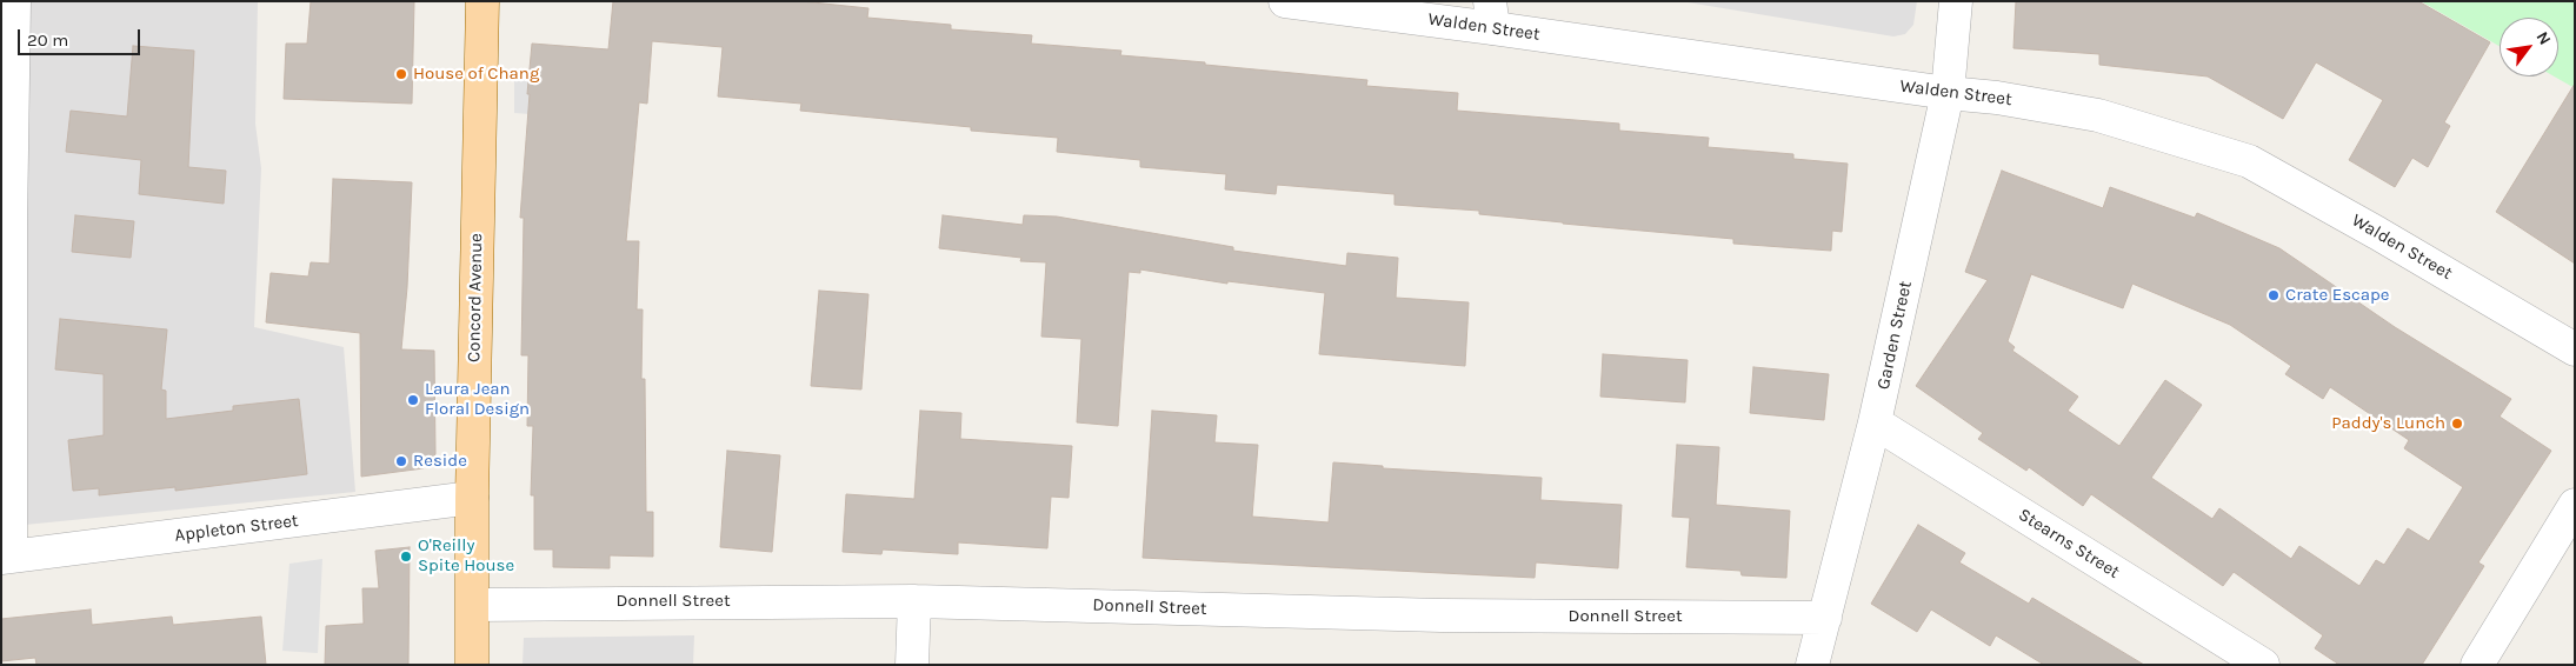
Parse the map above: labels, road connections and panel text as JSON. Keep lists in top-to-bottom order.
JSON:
{
  "streets": {
    "main road": ["Concord Avenue"],
    "street": [
      "Walden Street",
      "Garden Street",
      "Appleton Street",
      "Stearns Street",
      "Donnell Street"
    ]
  },
  "crossings": [
    ["Walden Street", "Garden Street"],
    ["Concord Avenue", "Appleton Street"],
    ["Concord Avenue", "Donnell Street"],
    ["Garden Street", "Stearns Street"],
    ["Garden Street", "Donnell Street"]
  ],
  "places": [
    "House of Chang",
    "Crate Escape",
    "Laura Jean Floral Design",
    "Paddy's Lunch",
    "Reside",
    "O'Reilly Spite House"
  ],
  "scale_bar": "20 m",
  "north": "top right"
}
